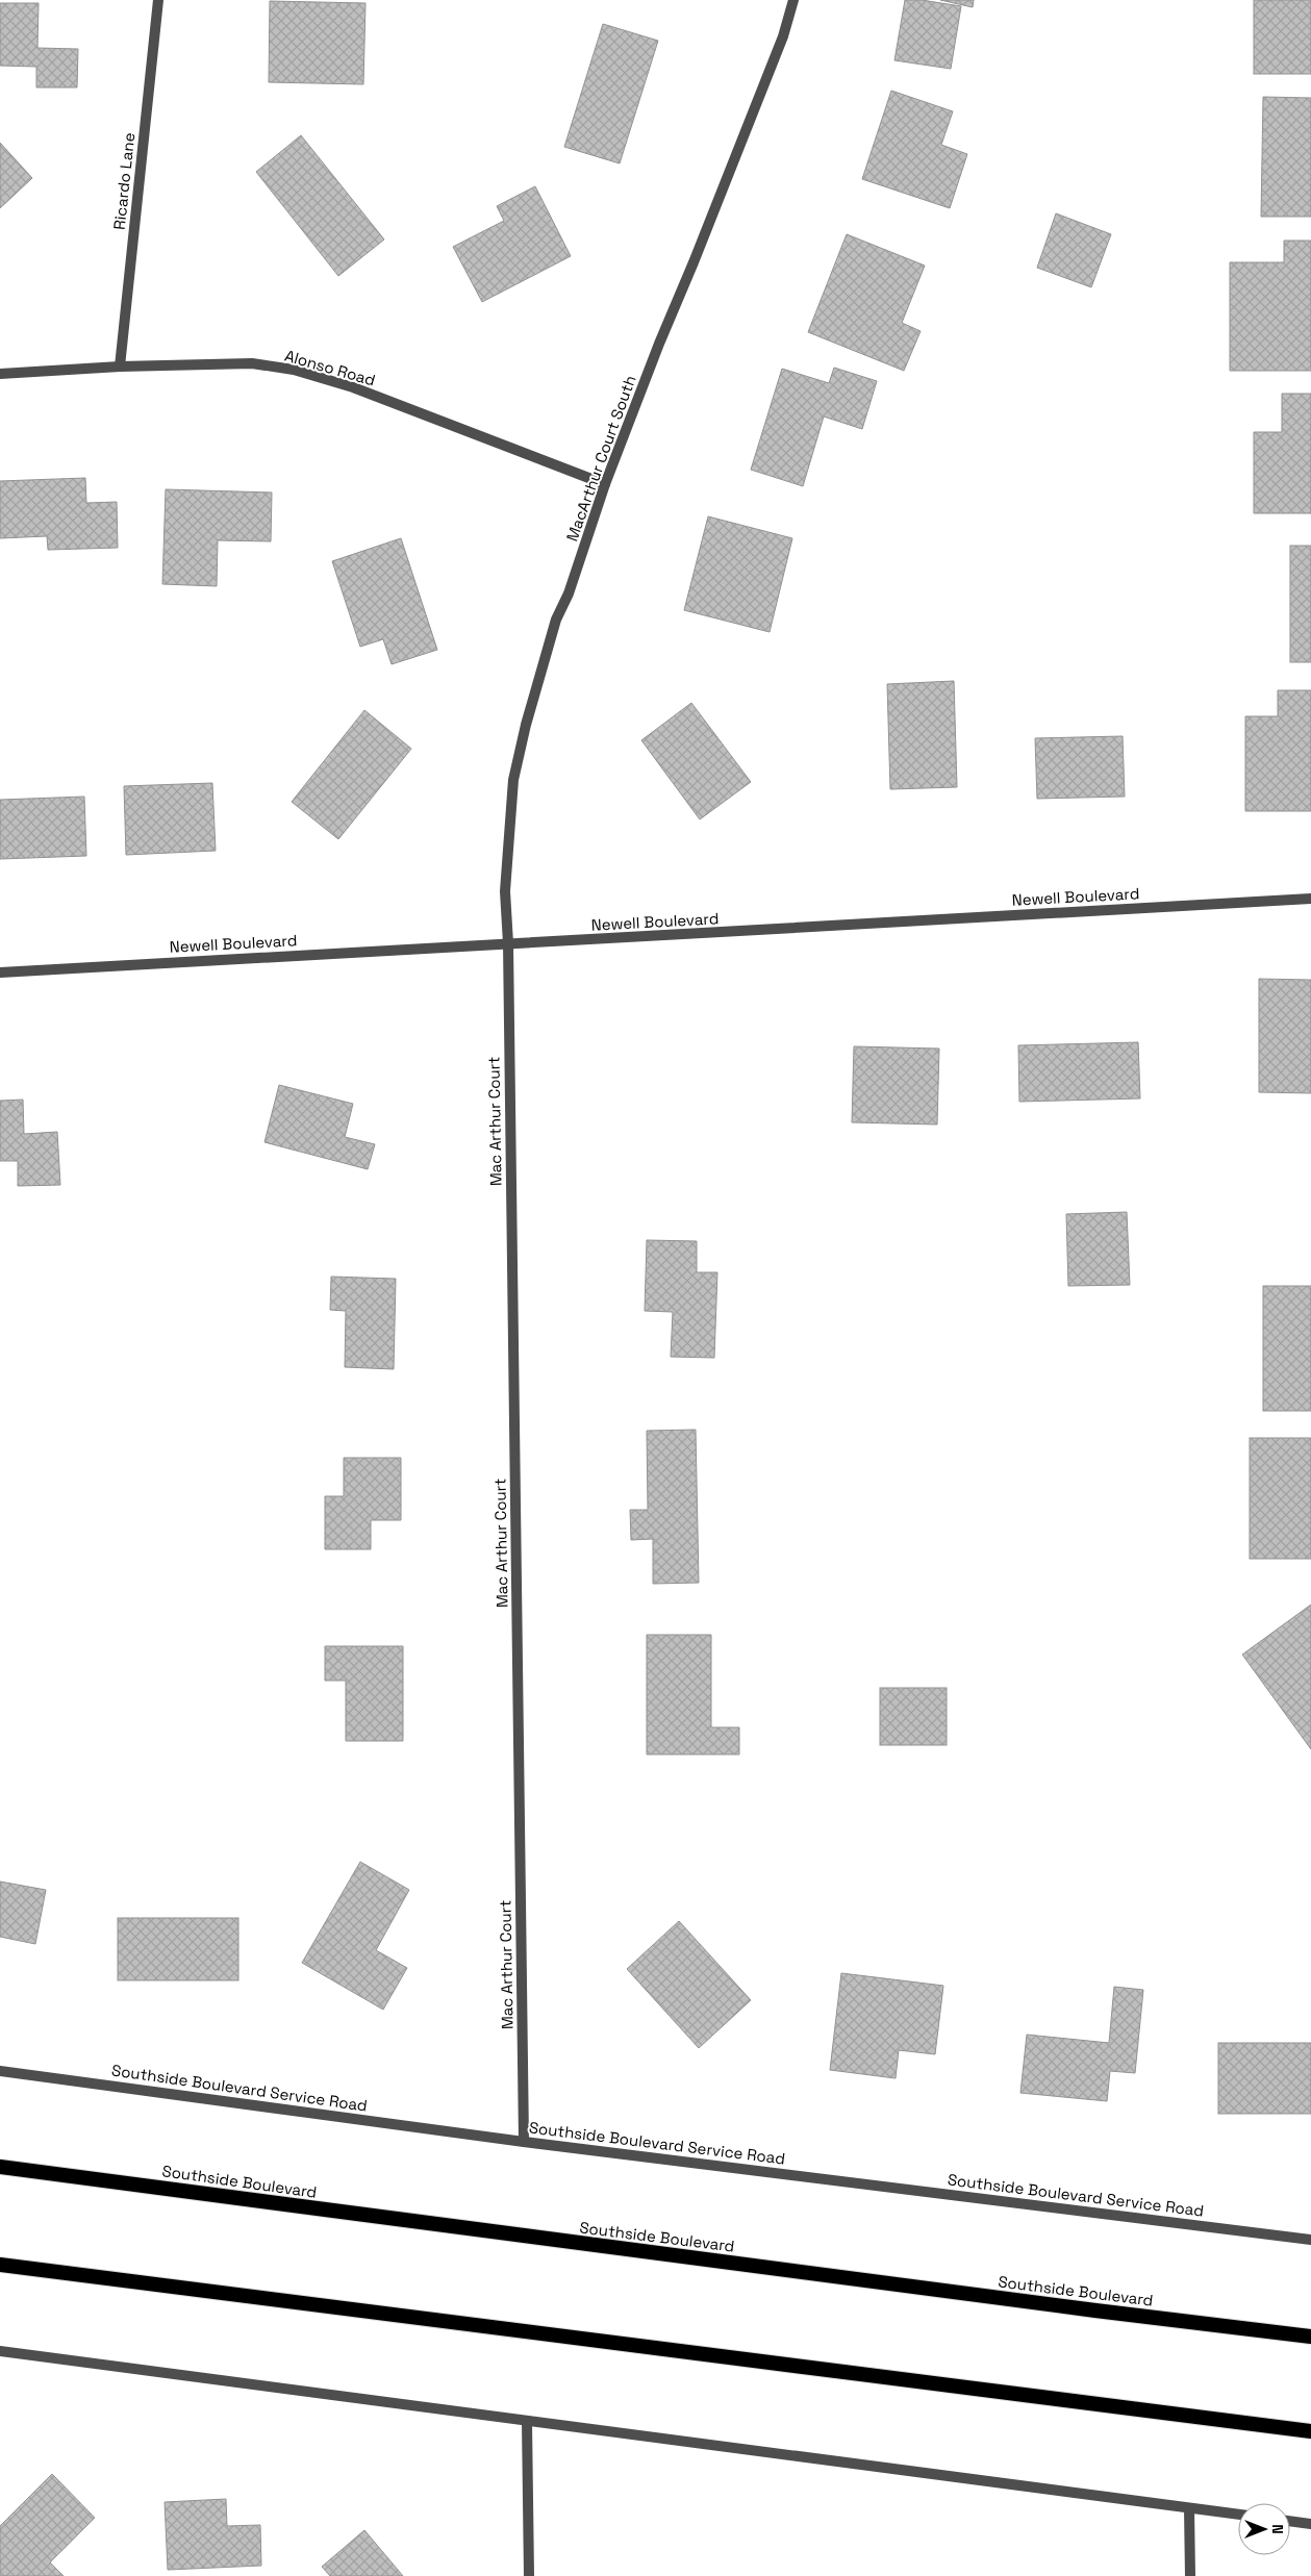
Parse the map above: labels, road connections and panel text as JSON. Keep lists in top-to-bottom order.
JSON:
{
  "streets": {
    "highway": ["Southside Boulevard"],
    "street": [
      "Ricardo Lane",
      "Alonso Road",
      "MacArthur Court South",
      "Newell Boulevard",
      "Mac Arthur Court",
      "Southside Boulevard Service Road"
    ]
  },
  "crossings": [
    ["Ricardo Lane", "Alonso Road"],
    ["Alonso Road", "MacArthur Court South"],
    ["MacArthur Court South", "Newell Boulevard"],
    ["MacArthur Court South", "Mac Arthur Court"],
    ["Newell Boulevard", "Mac Arthur Court"],
    ["Mac Arthur Court", "Southside Boulevard Service Road"]
  ],
  "north": "right"
}
